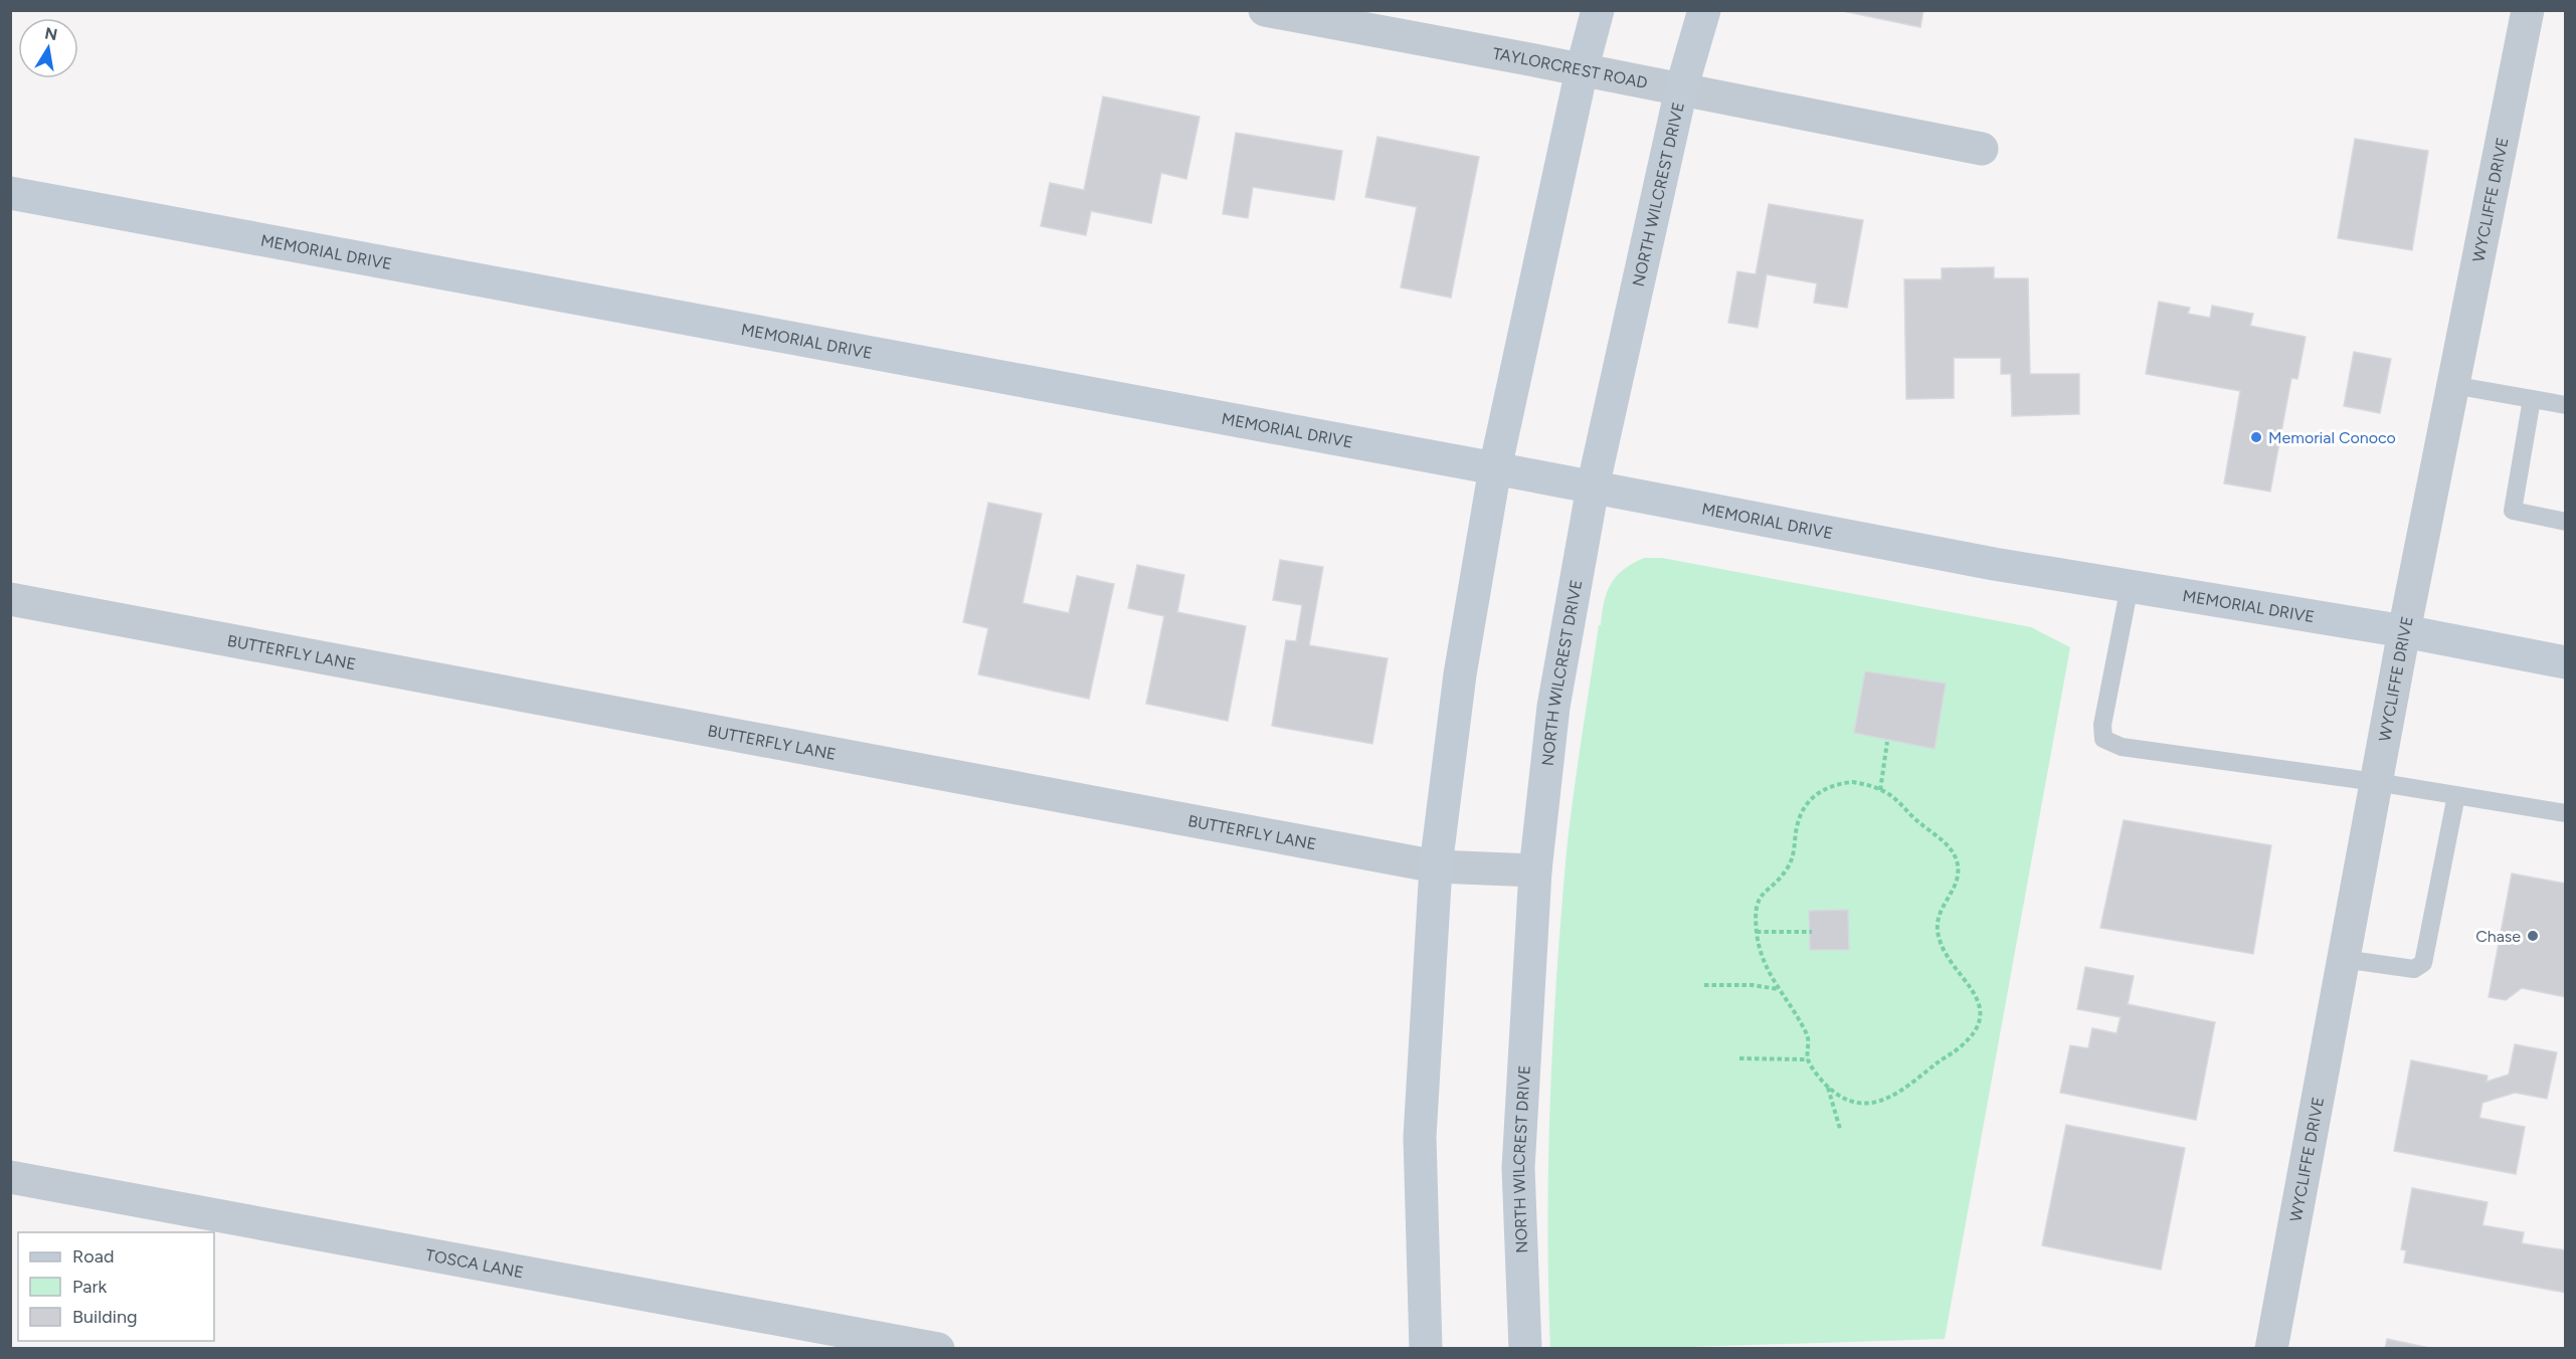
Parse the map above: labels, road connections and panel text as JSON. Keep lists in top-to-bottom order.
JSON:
{
  "streets": {
    "main road": ["NORTH WILCREST DRIVE", "MEMORIAL DRIVE"],
    "street": [
      "TAYLORCREST ROAD",
      "WYCLIFFE DRIVE",
      "BUTTERFLY LANE",
      "TOSCA LANE"
    ]
  },
  "crossings": [
    ["TAYLORCREST ROAD", "NORTH WILCREST DRIVE"],
    ["NORTH WILCREST DRIVE", "MEMORIAL DRIVE"],
    ["NORTH WILCREST DRIVE", "BUTTERFLY LANE"],
    ["WYCLIFFE DRIVE", "MEMORIAL DRIVE"]
  ],
  "places": ["Memorial Conoco", "Chase"],
  "legend": ["Road", "Park", "Building"],
  "north": "top"
}
